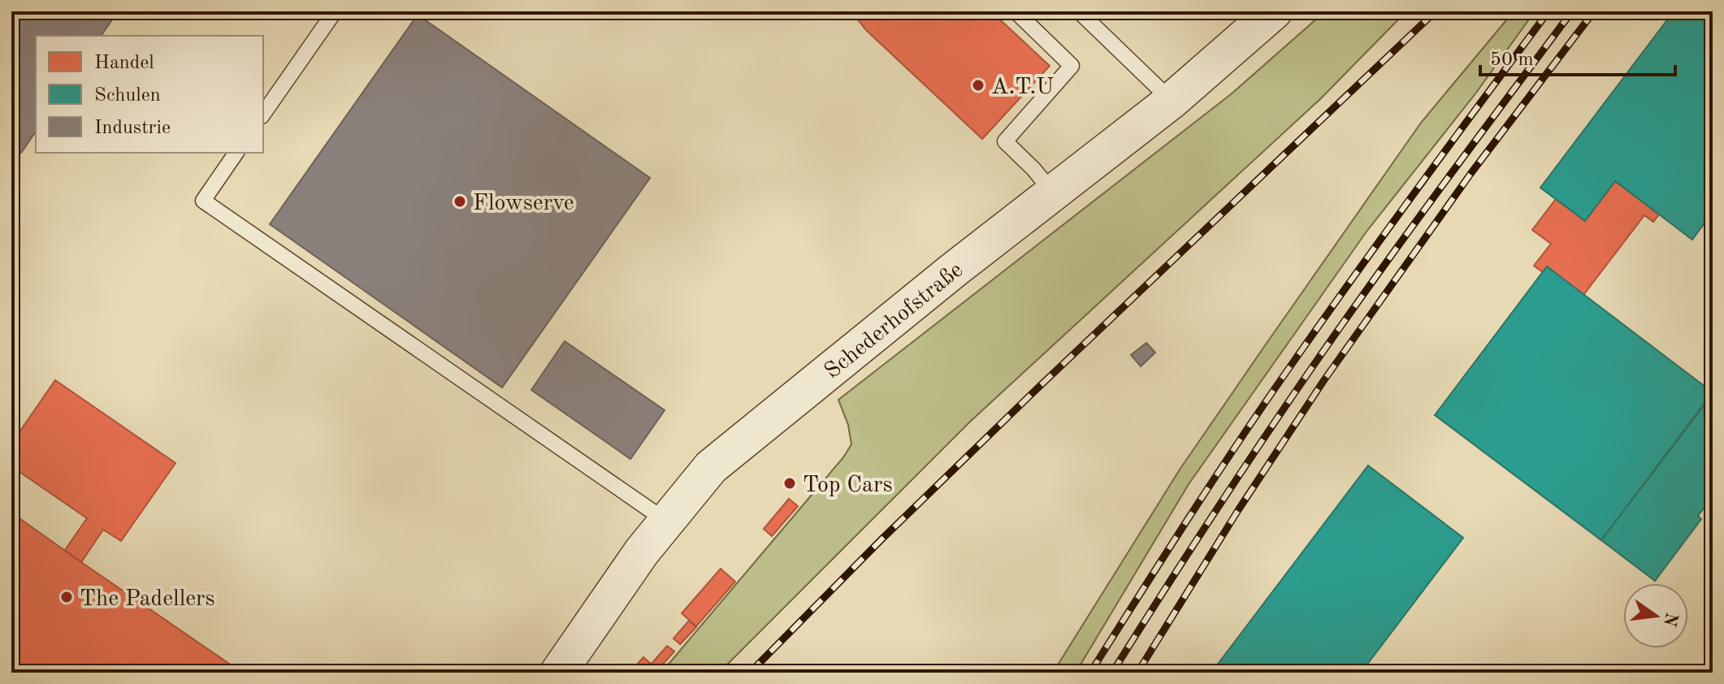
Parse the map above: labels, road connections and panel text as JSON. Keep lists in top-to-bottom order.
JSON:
{
  "streets": {
    "street": ["Schederhofstraße"]
  },
  "places": [
    "A.T.U",
    "Flowserve",
    "Top Cars",
    "The Padellers"
  ],
  "legend": ["Handel", "Schulen", "Industrie"],
  "scale_bar": "50 m",
  "north": "right"
}
